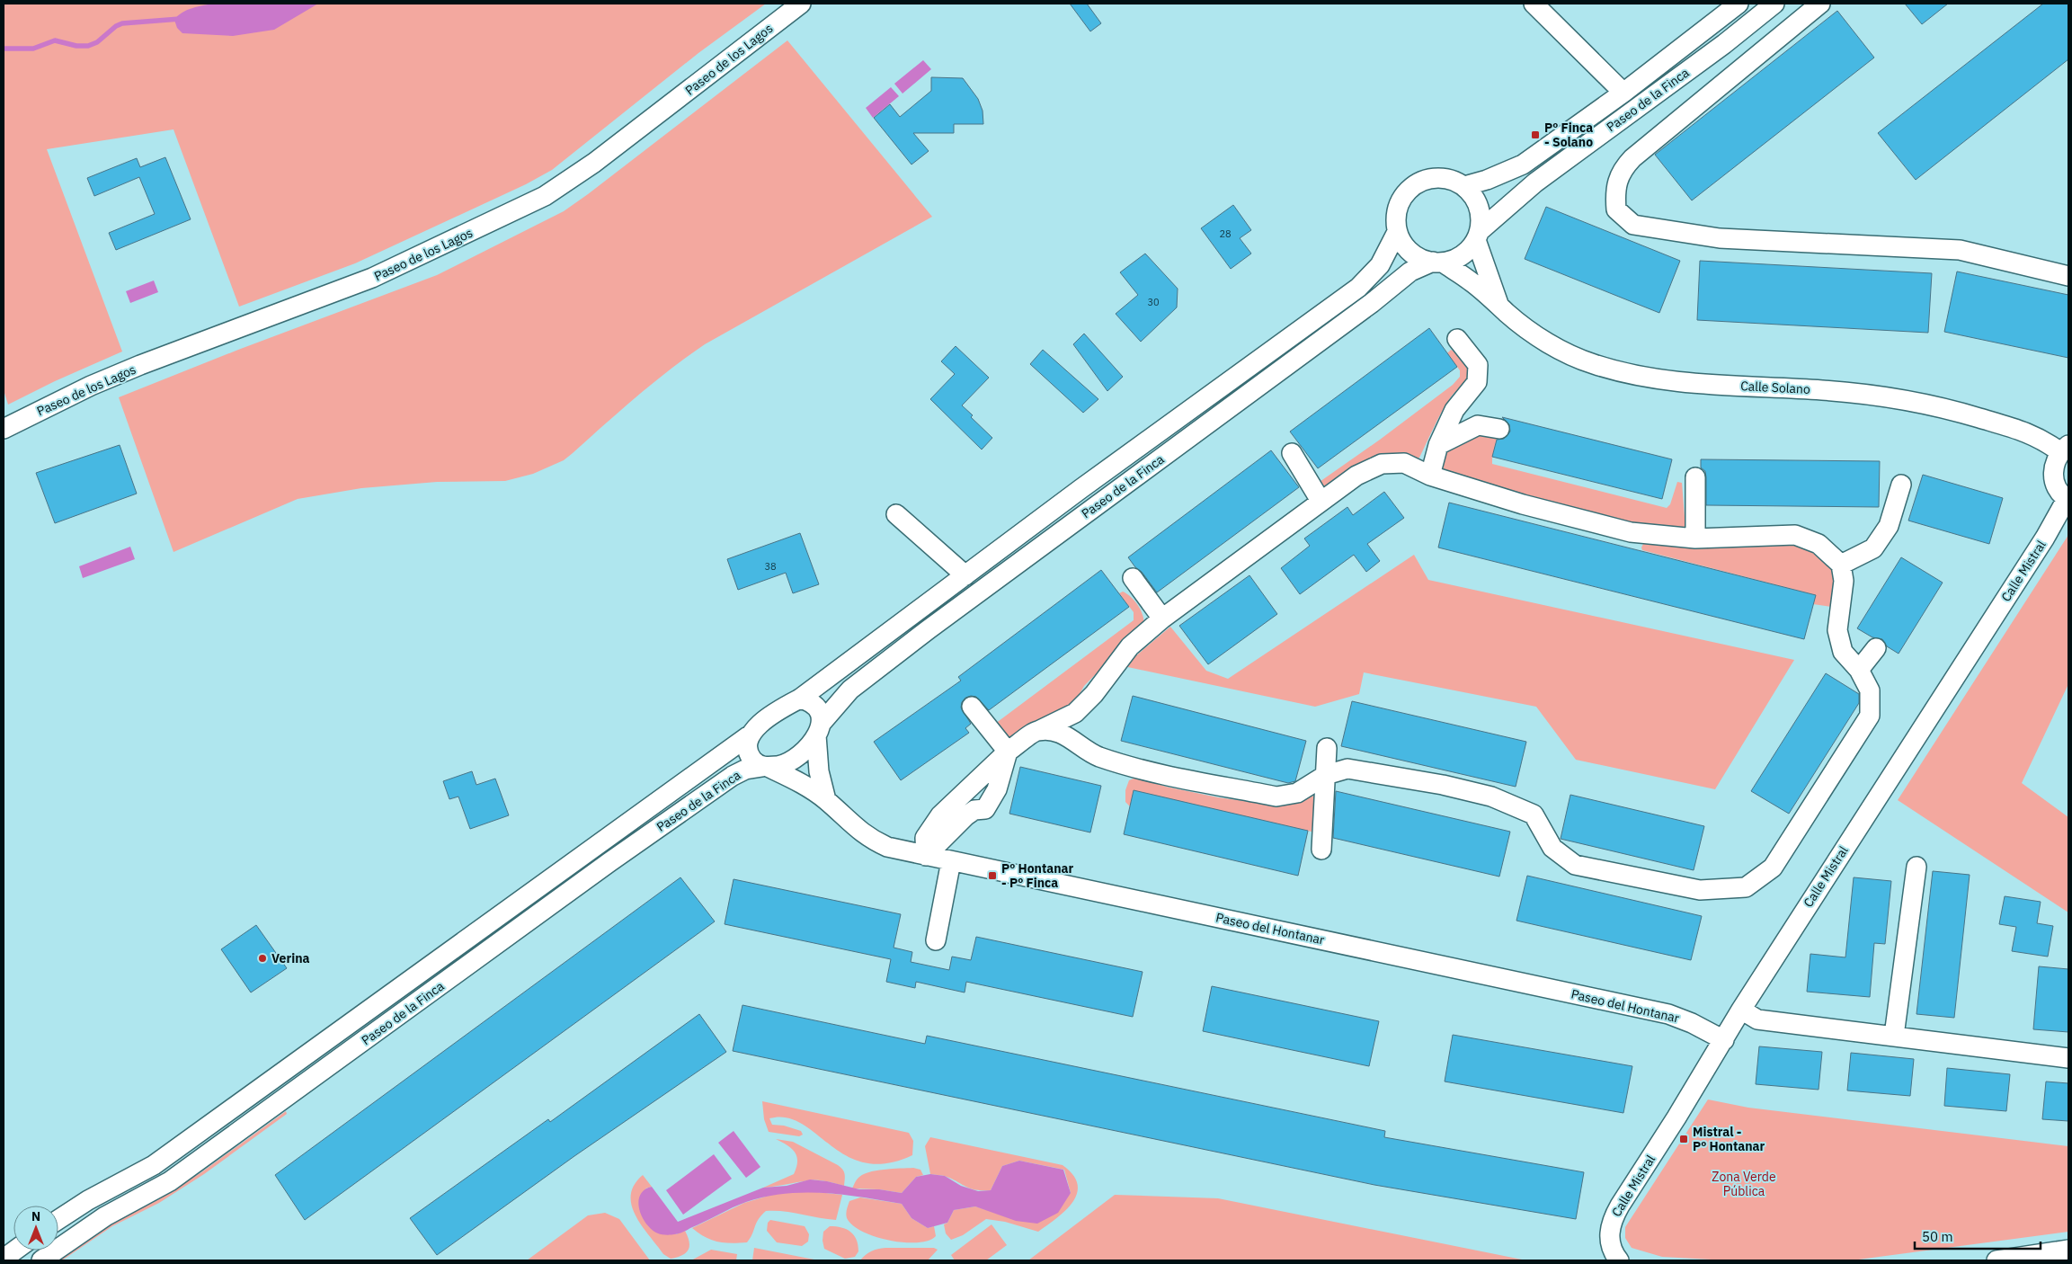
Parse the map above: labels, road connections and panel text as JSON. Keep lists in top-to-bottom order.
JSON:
{
  "streets": {
    "street": [
      "Paseo de los Lagos",
      "Paseo de la Finca",
      "Calle Solano",
      "Calle Mistral",
      "Paseo del Hontanar"
    ]
  },
  "crossings": [
    ["Paseo de la Finca", "Calle Solano"],
    ["Paseo de la Finca", "Paseo del Hontanar"],
    ["Calle Mistral", "Paseo del Hontanar"]
  ],
  "parks": ["Zona Verde Pública"],
  "places": {
    "transit": ["Pº Finca - Solano", "Pº Hontanar - Pº Finca", "Mistral - Pº Hontanar"],
    "other": ["Verina"]
  },
  "house_numbers": ["28", "30", "38"],
  "scale_bar": "50 m",
  "north": "top"
}
